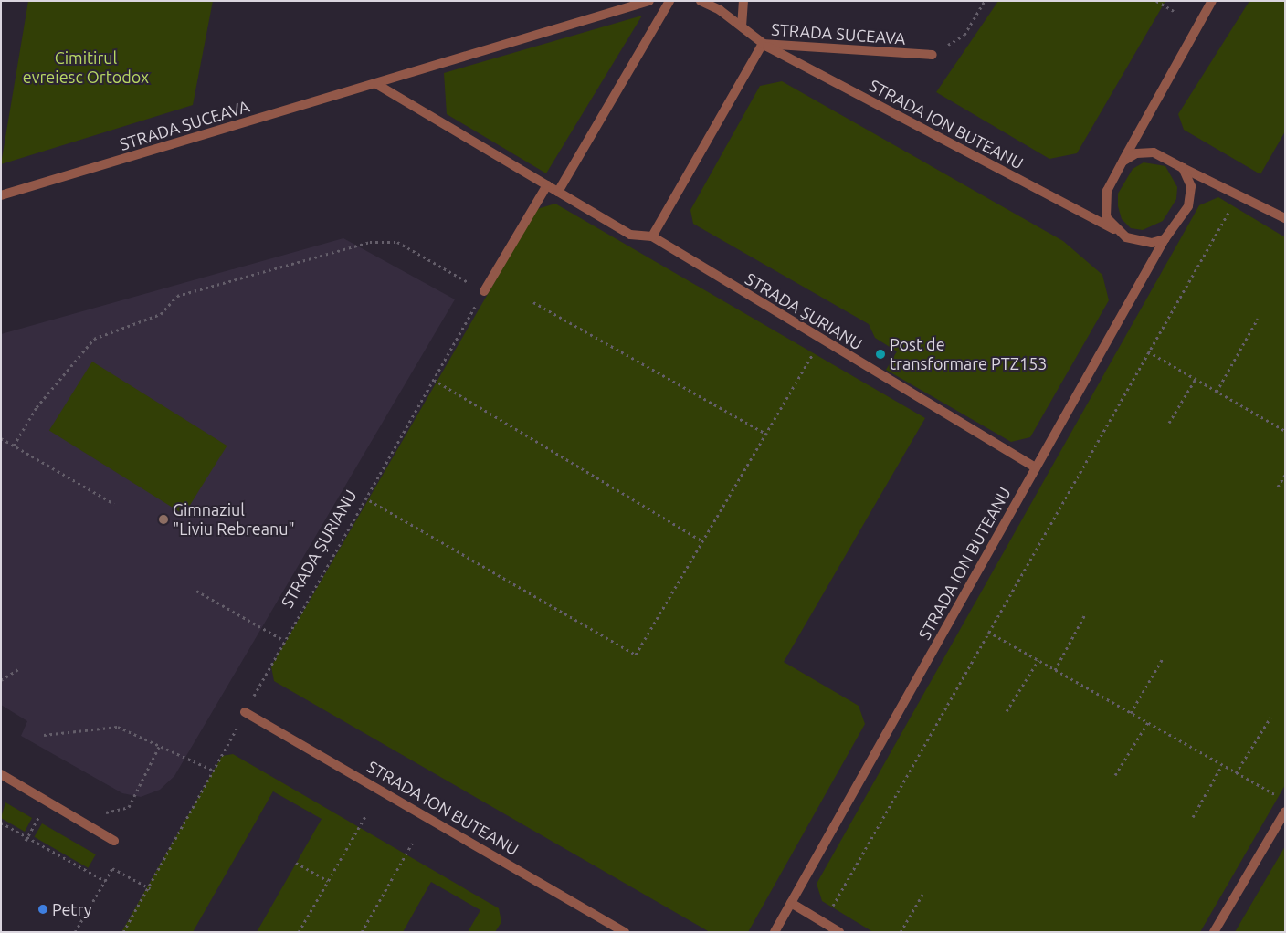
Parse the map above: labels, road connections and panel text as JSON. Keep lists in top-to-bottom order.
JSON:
{
  "streets": {
    "street": ["STRADA SUCEAVA", "STRADA ION BUTEANU", "STRADA ȘURIANU"]
  },
  "crossings": [
    ["STRADA SUCEAVA", "STRADA ION BUTEANU"],
    ["STRADA ION BUTEANU", "STRADA ȘURIANU"]
  ],
  "parks": ["Cimitirul evreiesc Ortodox"],
  "places": ["Post de transformare PTZ153", "Gimnaziul \"Liviu Rebreanu\"", "Petry"]
}
